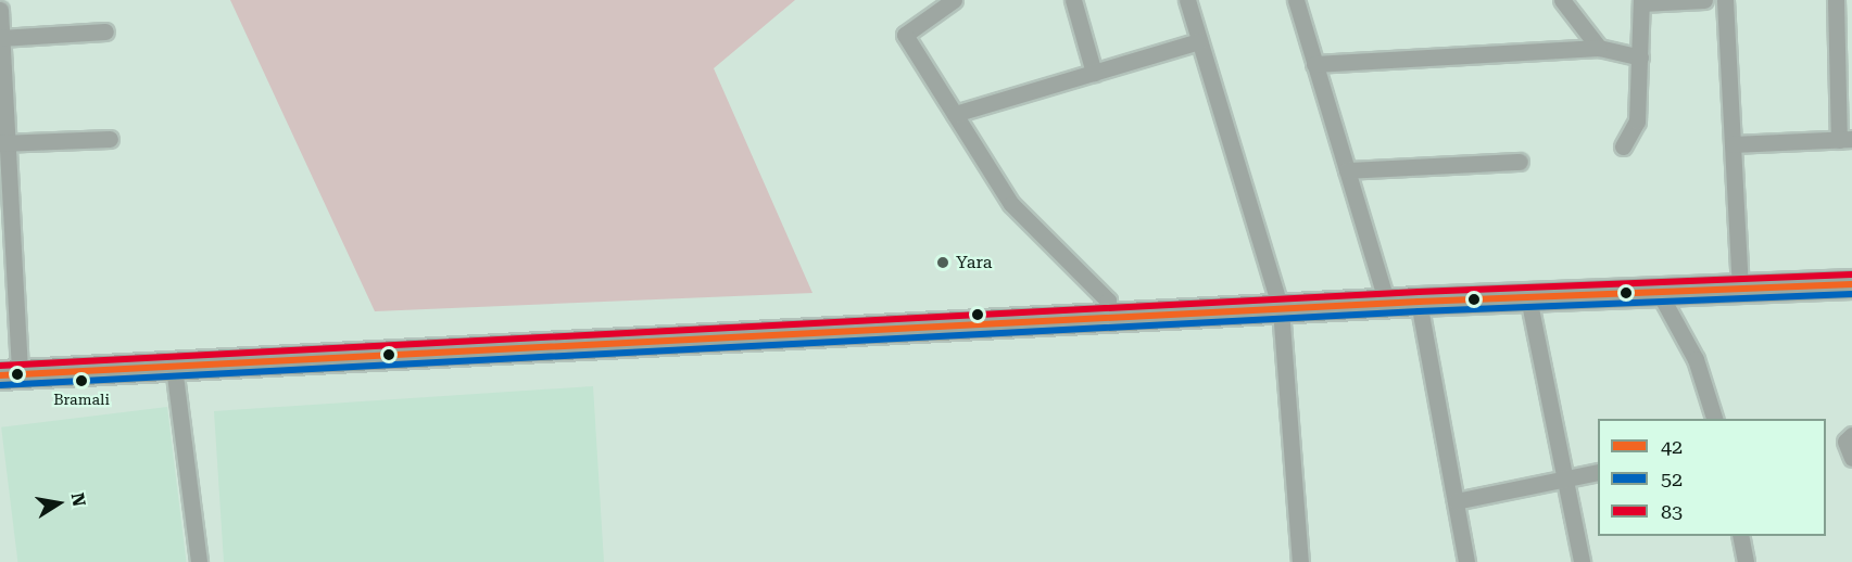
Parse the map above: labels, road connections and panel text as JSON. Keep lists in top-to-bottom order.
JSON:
{
  "places": ["Yara", "Bramali"],
  "lines": ["transit line 83", "transit line 42", "transit line 52"],
  "legend": ["42", "52", "83"],
  "north": "right"
}
